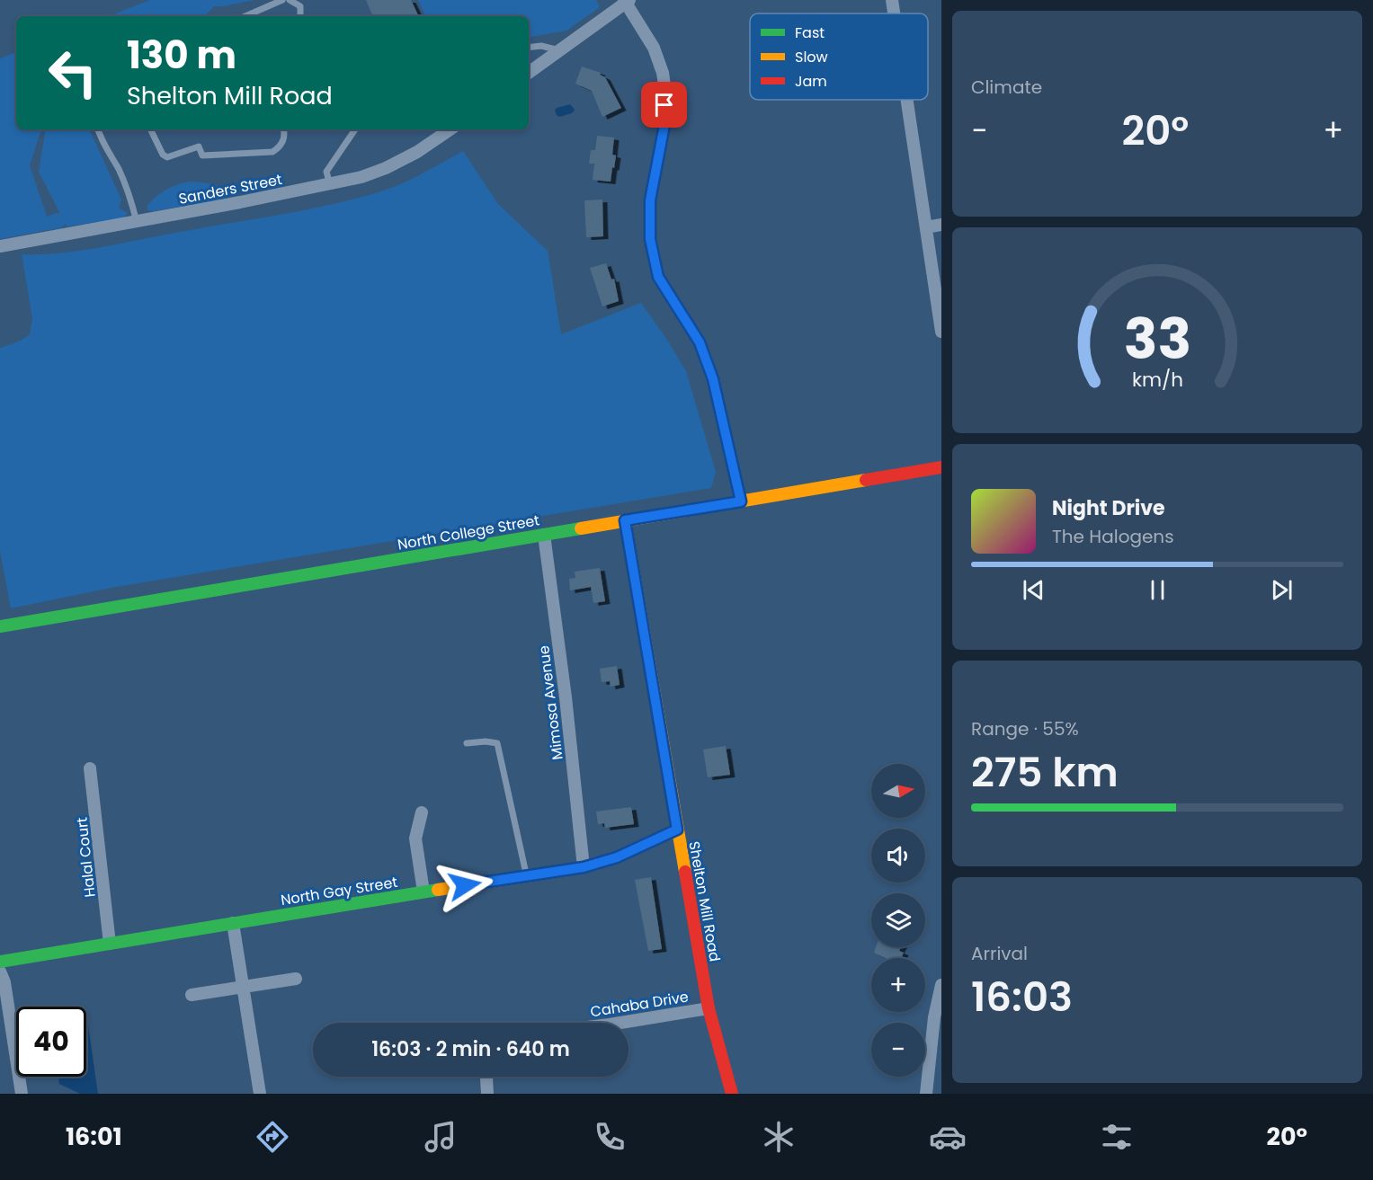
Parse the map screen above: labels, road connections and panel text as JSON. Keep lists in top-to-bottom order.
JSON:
{
  "streets": {
    "street": [
      "Sanders Street",
      "North College Street",
      "Mimosa Avenue",
      "Halal Court",
      "North Gay Street",
      "Shelton Mill Road",
      "Cahaba Drive"
    ]
  },
  "crossings": [
    ["North College Street", "Mimosa Avenue"],
    ["North College Street", "Shelton Mill Road"],
    ["Mimosa Avenue", "North Gay Street"],
    ["Halal Court", "North Gay Street"],
    ["North Gay Street", "Shelton Mill Road"],
    ["Shelton Mill Road", "Cahaba Drive"]
  ],
  "legend": ["Fast", "Slow", "Jam"],
  "north": "right",
  "page": {
    "tile": [
      "Climate",
      ["Range · 55%", "275 km"],
      ["Arrival", "16:03"]
    ],
    "turn": ["130 m", "Shelton Mill Road"],
    "heat": ["−", "20°", "+"],
    "song": ["Night Drive", "The Halogens"],
    "map_buttons": ["+", "−"],
    "limit": "40",
    "trip": "16:03 · 2 min · 640 m",
    "tabs": ["16:01", "20°"],
    "gauge": ["33", "km/h"]
  }
}
